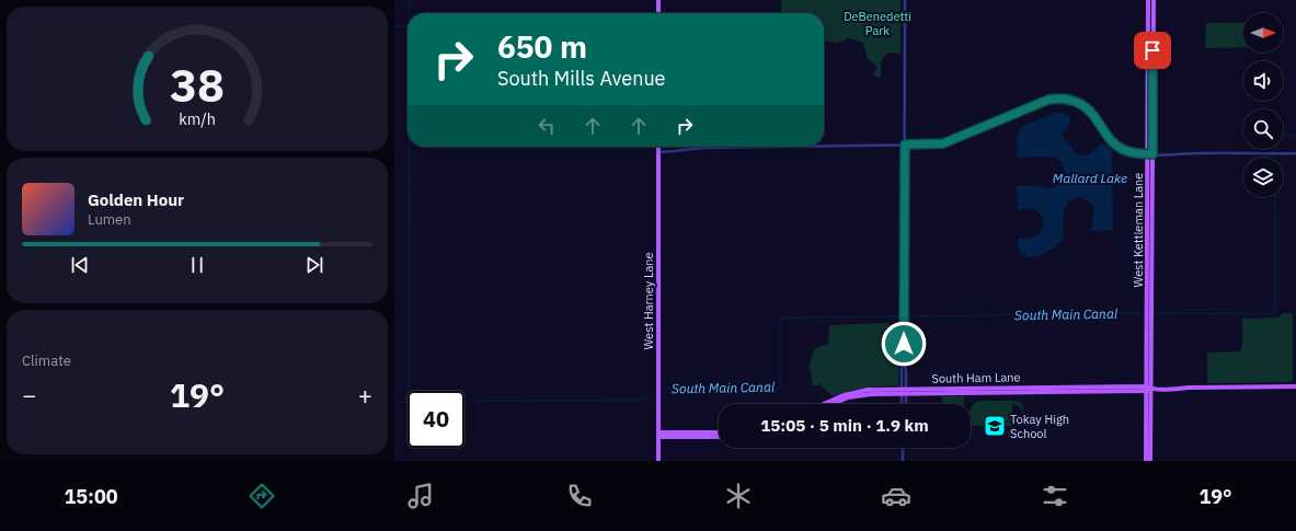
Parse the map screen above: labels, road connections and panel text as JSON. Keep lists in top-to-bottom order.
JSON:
{
  "streets": {
    "main road": ["West Kettleman Lane", "West Harney Lane", "South Ham Lane"]
  },
  "crossings": [
    ["West Kettleman Lane", "South Ham Lane"]
  ],
  "water": ["Mallard Lake", "South Main Canal"],
  "parks": ["DeBenedetti Park"],
  "places": {
    "school or university": ["Tokay High School"]
  },
  "north": "right",
  "page": {
    "turn": ["650 m", "South Mills Avenue"],
    "song": ["Golden Hour", "Lumen"],
    "tile": "Climate",
    "heat": ["−", "19°", "+"],
    "limit": "40",
    "trip": "15:05 · 5 min · 1.9 km",
    "tabs": ["15:00", "19°"],
    "gauge": ["38", "km/h"]
  }
}
